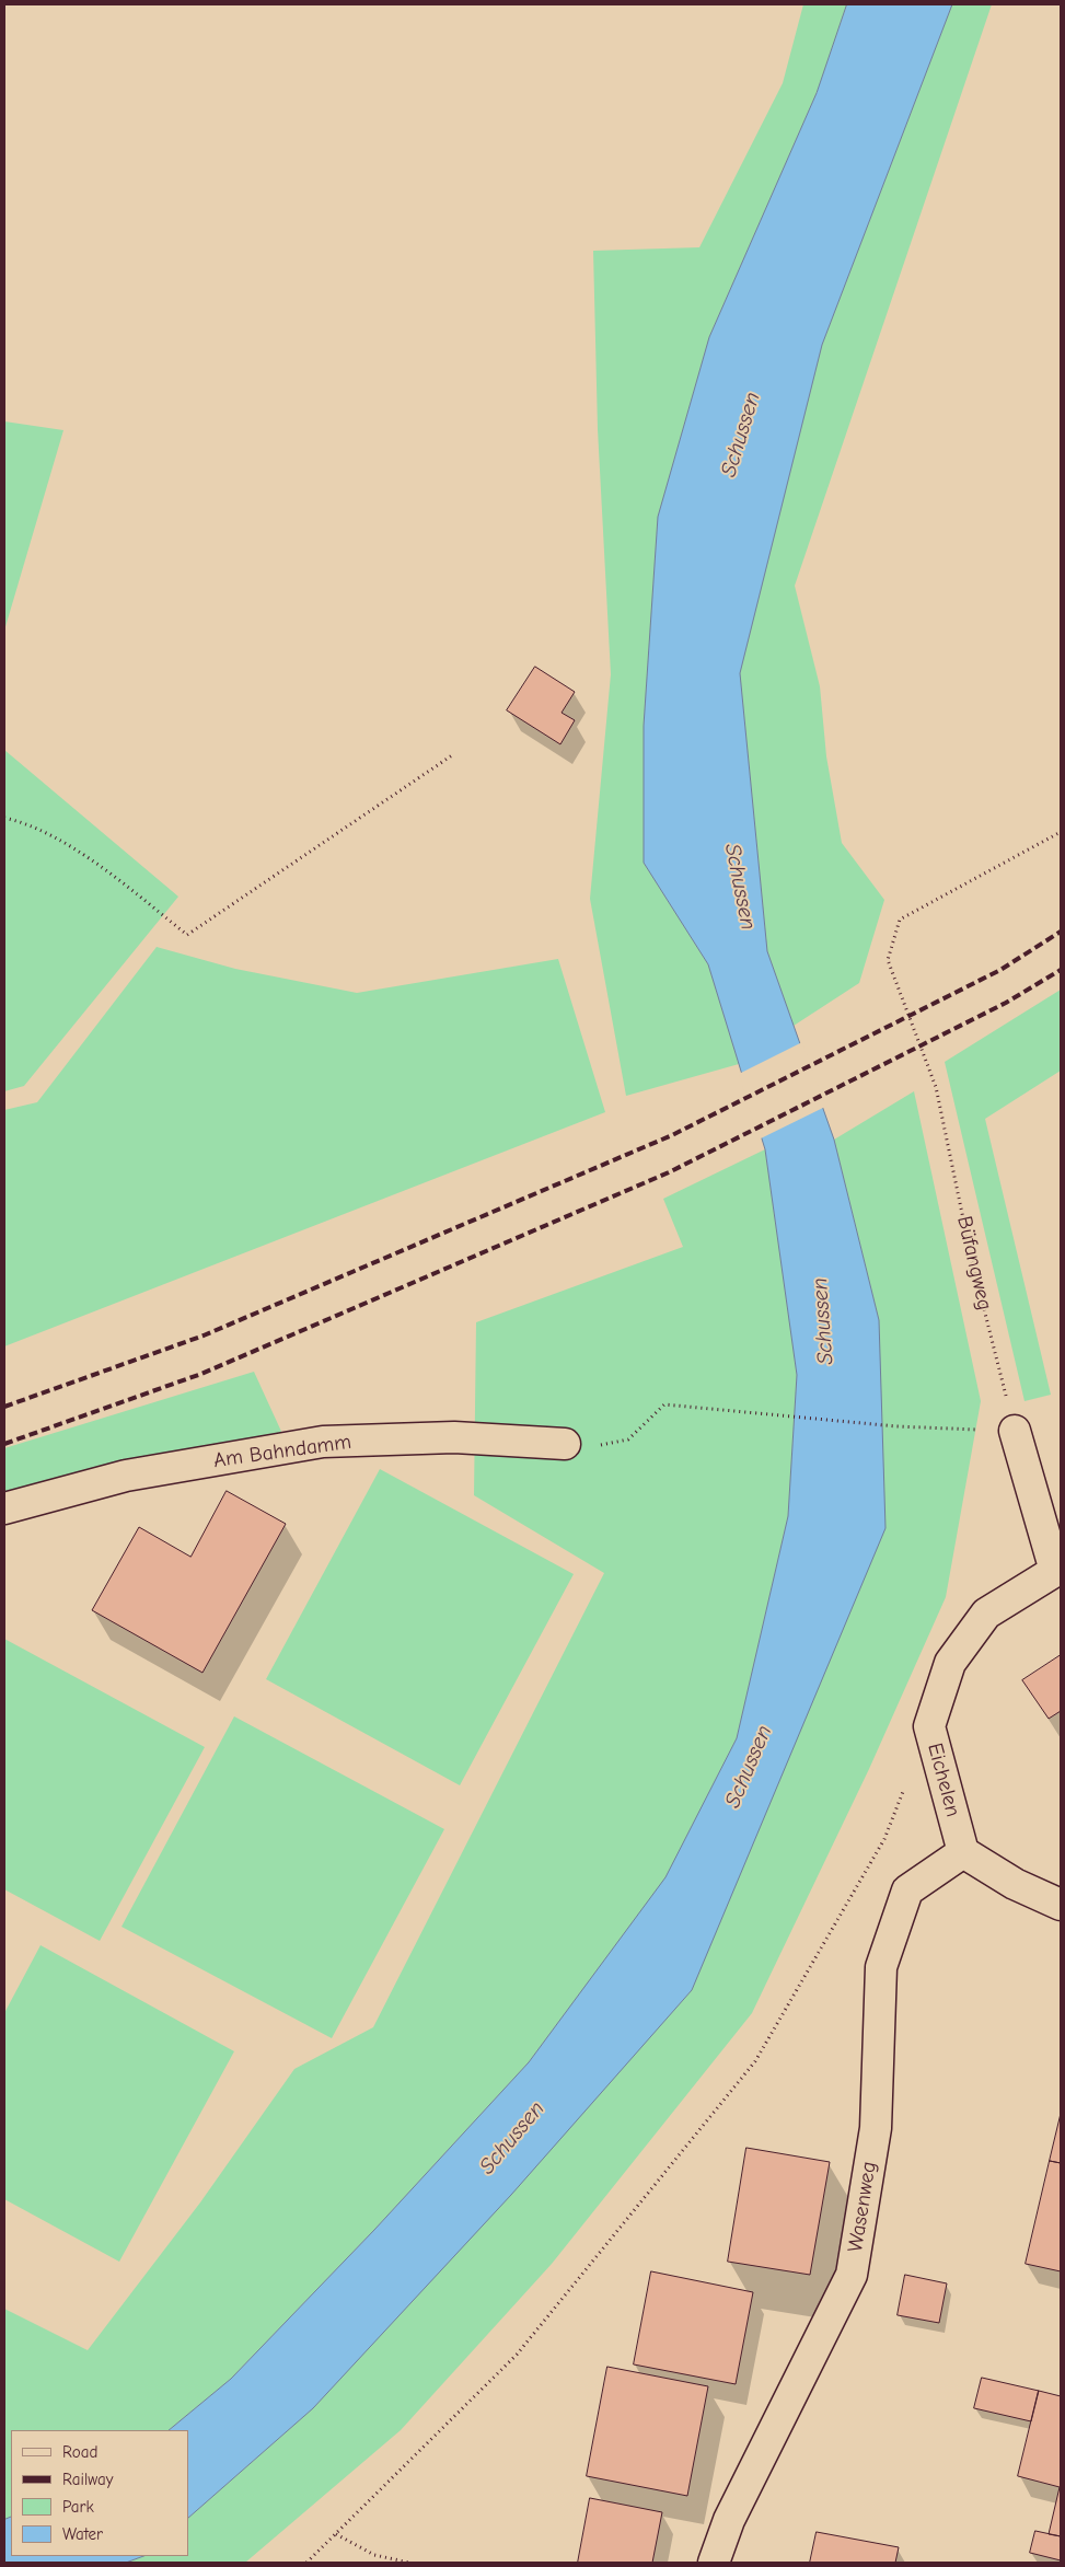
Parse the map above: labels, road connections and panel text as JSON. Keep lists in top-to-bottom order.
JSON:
{
  "streets": {
    "street": ["Am Bahndamm", "Eichelen", "Wasenweg"],
    "path": ["Büfangweg"]
  },
  "crossings": [
    ["Eichelen", "Wasenweg"]
  ],
  "water": ["Schussen"],
  "legend": [
    "Road",
    "Railway",
    "Park",
    "Water"
  ]
}
